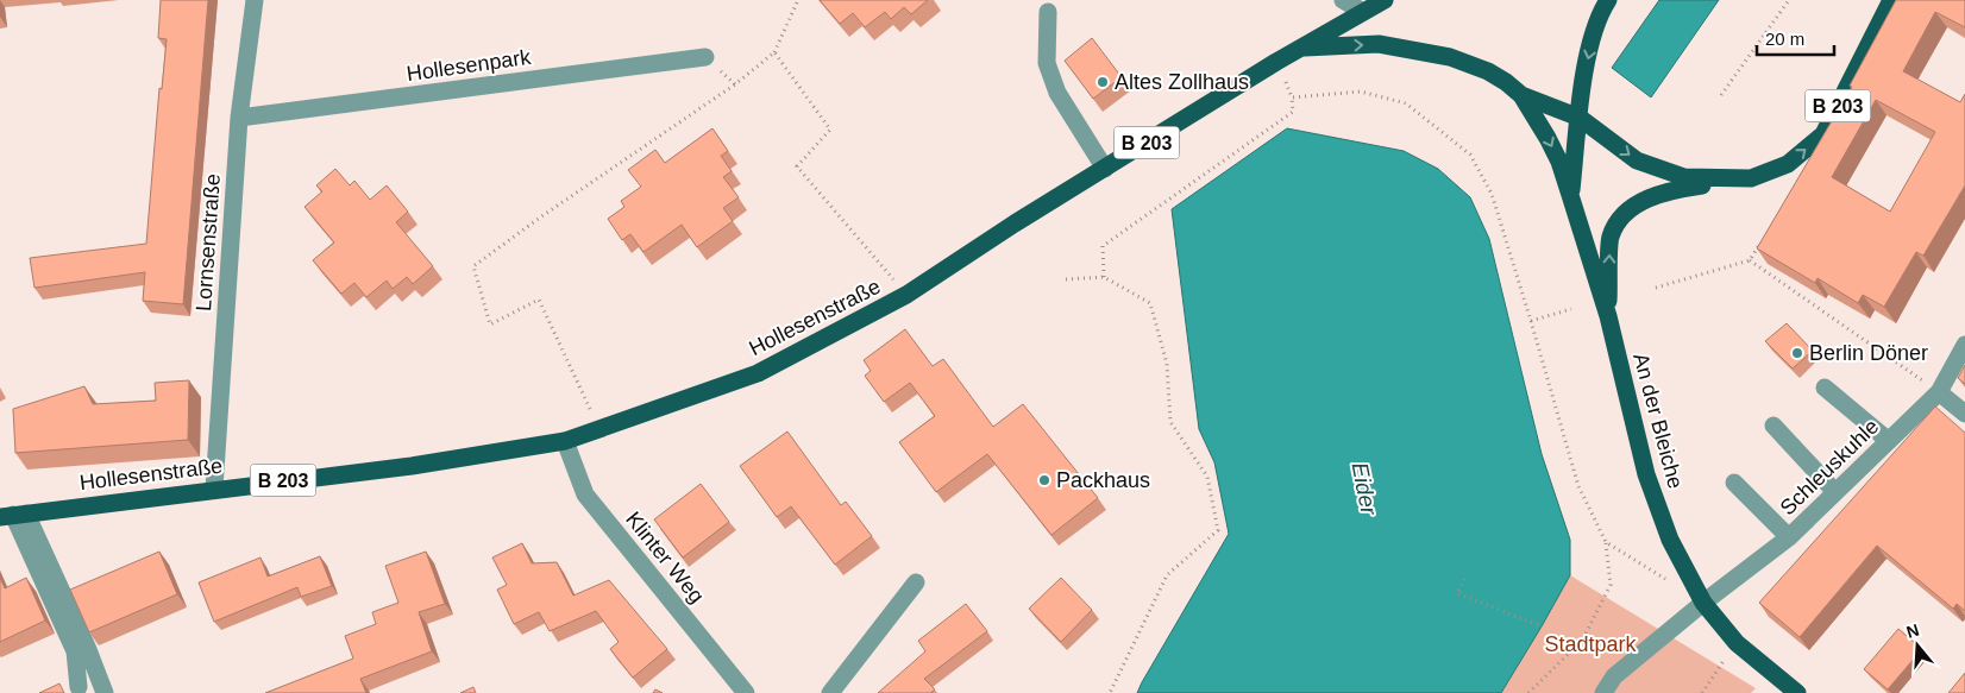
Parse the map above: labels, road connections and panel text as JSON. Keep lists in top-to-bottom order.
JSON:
{
  "streets": {
    "main road": ["B 203", "Hollesenstraße", "An der Bleiche"],
    "street": [
      "Hollesenpark",
      "Lornsenstraße",
      "Schleuskuhle",
      "Klinter Weg"
    ]
  },
  "crossings": [
    ["Hollesenpark", "Lornsenstraße"],
    ["B 203", "Hollesenstraße"],
    ["B 203", "An der Bleiche"],
    ["Lornsenstraße", "Hollesenstraße"],
    ["Hollesenstraße", "An der Bleiche"],
    ["Hollesenstraße", "Klinter Weg"],
    ["An der Bleiche", "Schleuskuhle"]
  ],
  "water": ["Eider"],
  "parks": ["Stadtpark"],
  "places": ["Altes Zollhaus", "Berlin Döner", "Packhaus"],
  "scale_bar": "20 m",
  "north": "top"
}
